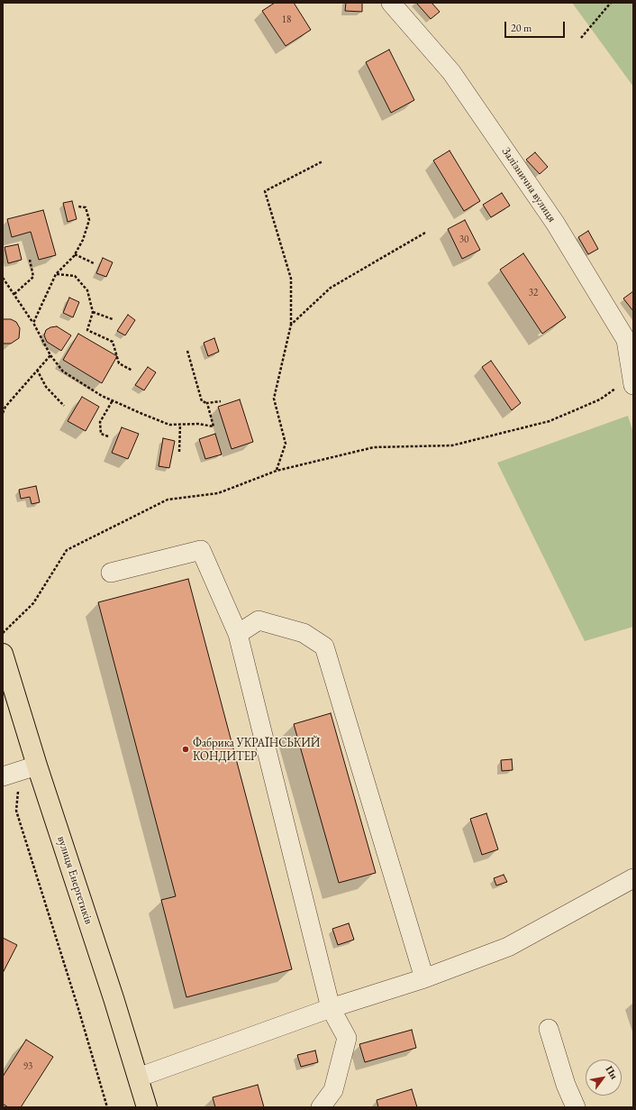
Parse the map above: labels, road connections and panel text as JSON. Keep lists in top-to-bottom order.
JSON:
{
  "streets": {
    "main road": ["вулиця Енергетиків"],
    "street": ["Залізнична вулиця"]
  },
  "places": ["Фабрика УКРАЇНСЬКИЙ КОНДИТЕР"],
  "house_numbers": [
    "18",
    "30",
    "32",
    "93"
  ],
  "scale_bar": "20 m",
  "north": "top right"
}
